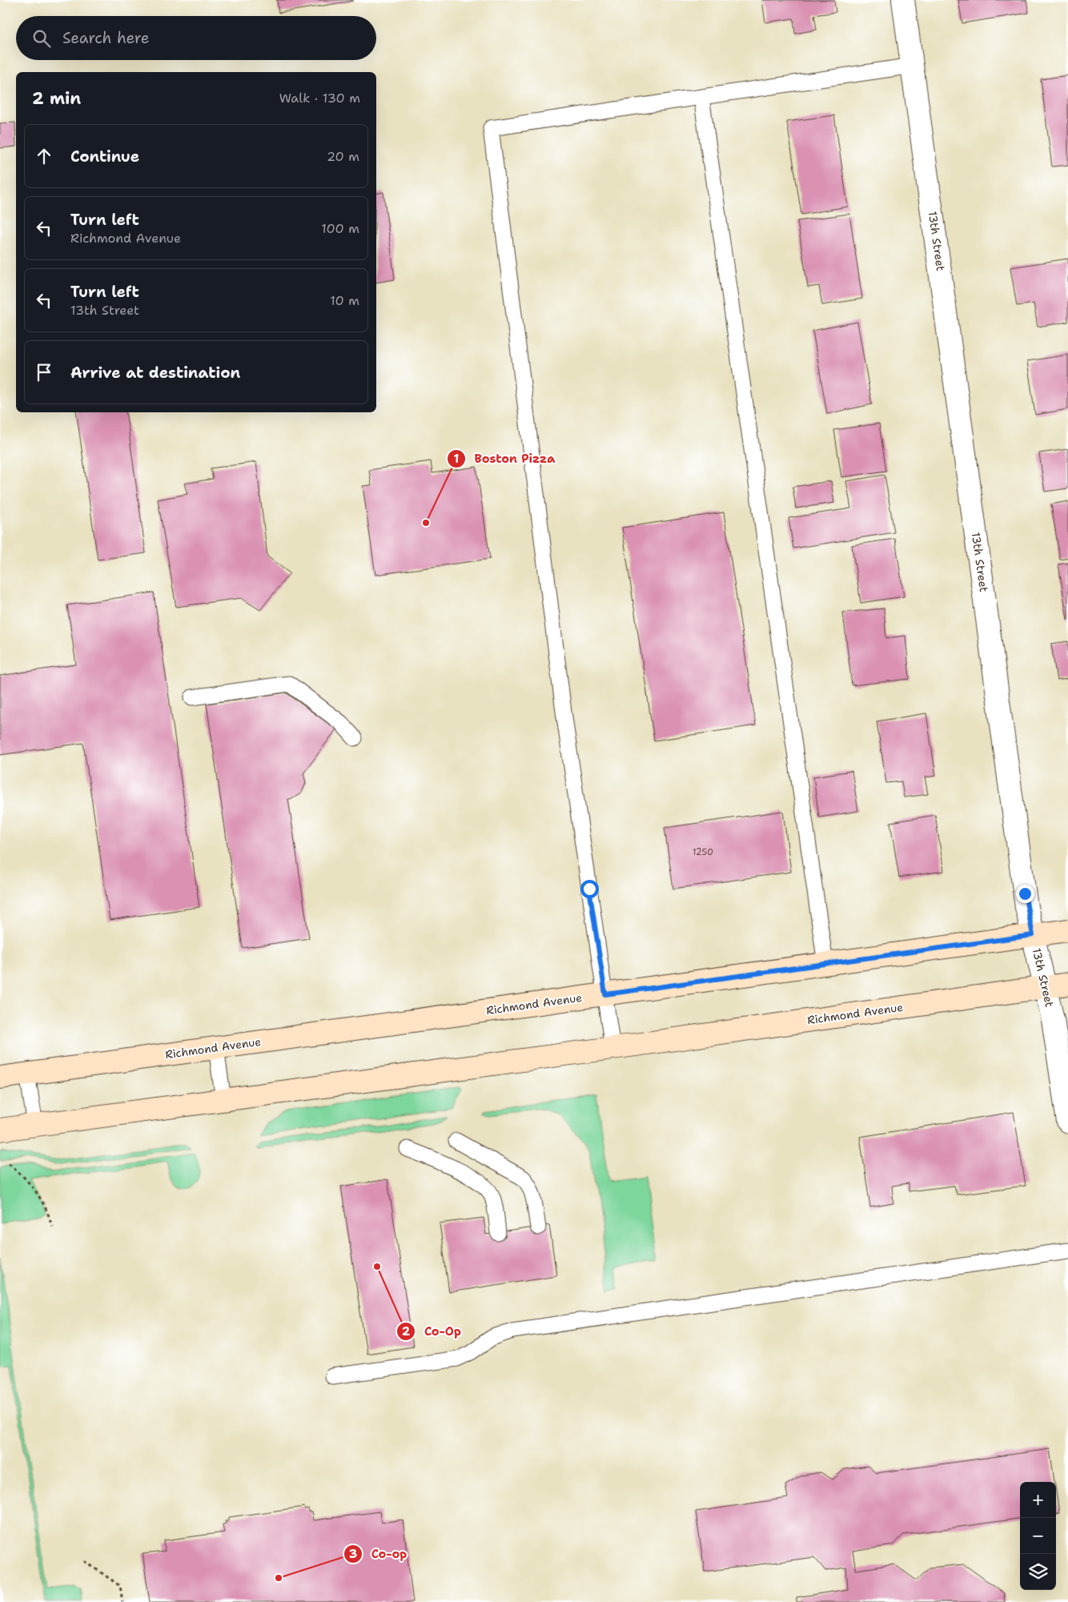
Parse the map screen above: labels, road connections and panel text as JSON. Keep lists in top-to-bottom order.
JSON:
{
  "streets": {
    "main road": ["Richmond Avenue"],
    "street": ["13th Street"]
  },
  "crossings": [
    ["13th Street", "Richmond Avenue"]
  ],
  "places": ["Boston Pizza", "Co-Op", "Co-op"],
  "house_numbers": ["1250"],
  "page": {
    "search": "Search here",
    "heading": ["2 min", "Walk · 130 m"],
    "list": [
      ["Continue", "20 m"],
      ["Turn left", "Richmond Avenue", "100 m"],
      ["Turn left", "13th Street", "10 m"],
      "Arrive at destination"
    ],
    "map_buttons": ["+", "−"]
  }
}
